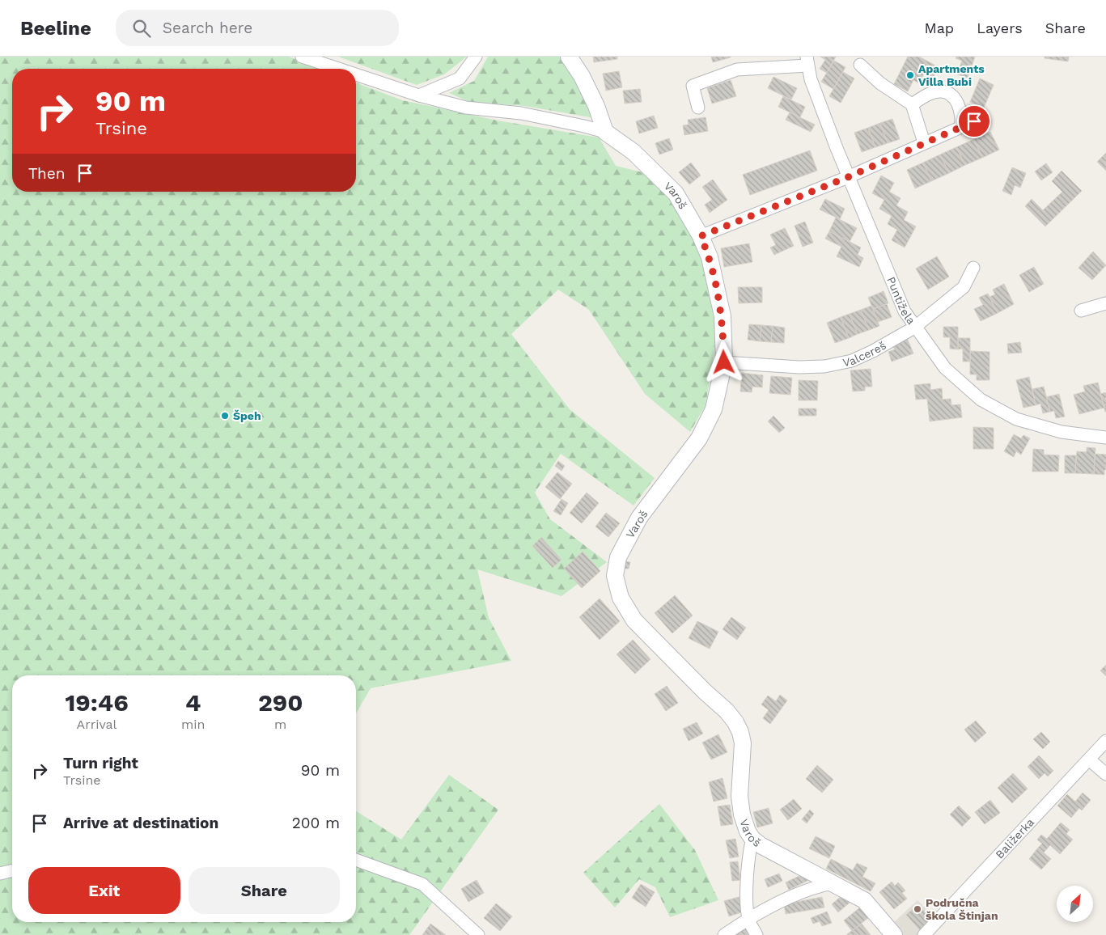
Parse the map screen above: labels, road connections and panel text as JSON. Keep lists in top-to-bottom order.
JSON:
{
  "streets": {
    "main road": ["Varoš"],
    "street": ["Puntižela", "Valcereš", "Baližerka"]
  },
  "crossings": [
    ["Varoš", "Valcereš"],
    ["Puntižela", "Valcereš"]
  ],
  "places": ["Apartments Villa Bubi", "Špeh", "Područna škola Štinjan"],
  "north": "top right",
  "page": {
    "header": "Beeline",
    "search": "Search here",
    "nav": ["Map", "Layers", "Share"],
    "turn": ["90 m", "Trsine"],
    "then": "Then",
    "eta": [
      "19:46",
      "Arrival",
      "4",
      "min",
      "290",
      "m"
    ],
    "list": [
      {
        "name": "Turn right",
        "note": "Trsine",
        "value": "90 m"
      },
      {
        "name": "Arrive at destination",
        "value": "200 m"
      }
    ],
    "buttons": ["Exit", "Share"]
  }
}
